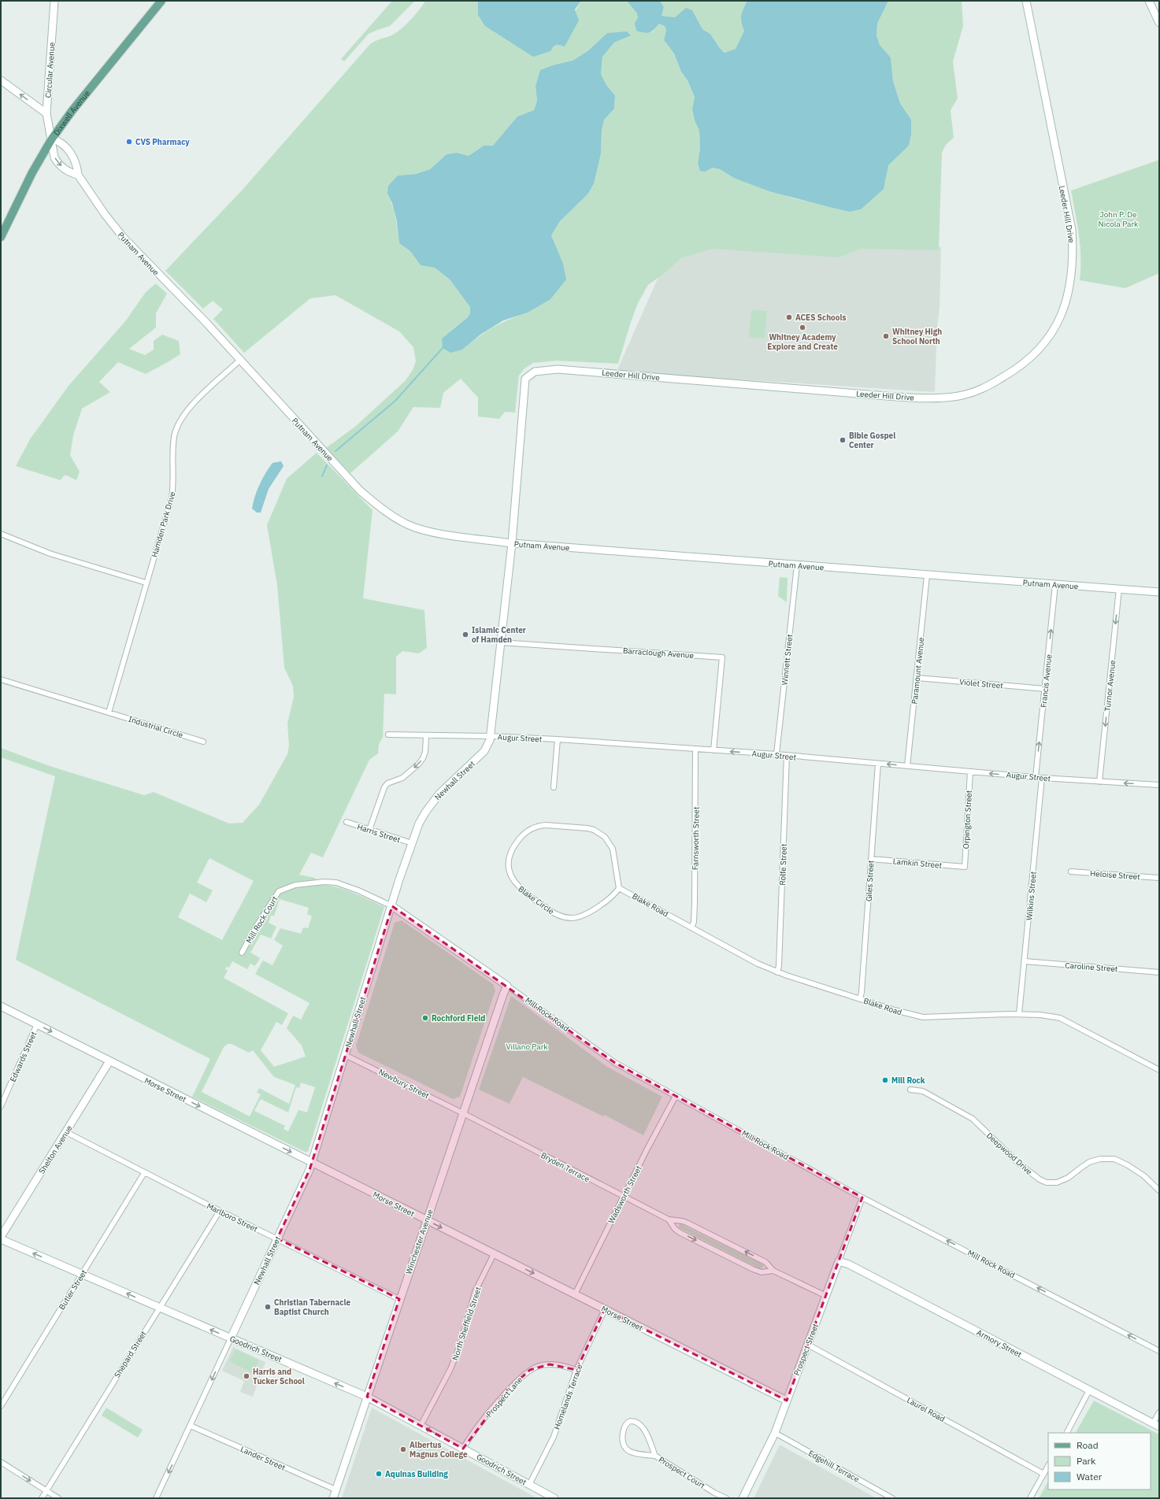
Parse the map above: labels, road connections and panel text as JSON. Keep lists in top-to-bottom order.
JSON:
{
  "streets": {
    "main road": [
      "Circular Avenue",
      "Dixwell Avenue",
      "Leeder Hill Drive",
      "Putnam Avenue",
      "Newhall Street",
      "Mill Rock Road",
      "Morse Street",
      "Shelton Avenue",
      "Winchester Avenue",
      "Armory Street",
      "Goodrich Street",
      "Prospect Street"
    ],
    "street": [
      "Hamden Park Drive",
      "Barraclough Avenue",
      "Winnett Street",
      "Paramount Avenue",
      "Francis Avenue",
      "Violet Street",
      "Turnor Avenue",
      "Industrial Circle",
      "Augur Street",
      "Orpington Street",
      "Harris Street",
      "Farnsworth Street",
      "Lamkin Street",
      "Rolfe Street",
      "Heloise Street",
      "Giles Street",
      "Wilkins Street",
      "Blake Circle",
      "Blake Road",
      "Mill Rock Court",
      "Caroline Street",
      "Edwards Street",
      "Newbury Street",
      "Deepwood Drive",
      "Bryden Terrace",
      "Wadsworth Street",
      "Marlboro Street",
      "Butler Street",
      "North Sheffield Street",
      "Shepard Street",
      "Prospect Lane",
      "Homelands Terrace",
      "Laurel Road",
      "Lander Street",
      "Edgehill Terrace",
      "Prospect Court"
    ]
  },
  "crossings": [
    ["Circular Avenue", "Dixwell Avenue"],
    ["Circular Avenue", "Putnam Avenue"],
    ["Dixwell Avenue", "Putnam Avenue"],
    ["Leeder Hill Drive", "Putnam Avenue"],
    ["Leeder Hill Drive", "Newhall Street"],
    ["Putnam Avenue", "Hamden Park Drive"],
    ["Putnam Avenue", "Winnett Street"],
    ["Putnam Avenue", "Paramount Avenue"],
    ["Putnam Avenue", "Francis Avenue"],
    ["Putnam Avenue", "Turnor Avenue"],
    ["Putnam Avenue", "Newhall Street"],
    ["Hamden Park Drive", "Industrial Circle"],
    ["Barraclough Avenue", "Augur Street"],
    ["Barraclough Avenue", "Newhall Street"],
    ["Winnett Street", "Augur Street"],
    ["Paramount Avenue", "Violet Street"],
    ["Paramount Avenue", "Augur Street"],
    ["Francis Avenue", "Violet Street"],
    ["Francis Avenue", "Augur Street"],
    ["Turnor Avenue", "Augur Street"],
    ["Augur Street", "Newhall Street"],
    ["Augur Street", "Orpington Street"],
    ["Augur Street", "Farnsworth Street"],
    ["Augur Street", "Rolfe Street"],
    ["Augur Street", "Giles Street"],
    ["Augur Street", "Wilkins Street"],
    ["Newhall Street", "Harris Street"],
    ["Newhall Street", "Mill Rock Court"],
    ["Newhall Street", "Mill Rock Road"],
    ["Newhall Street", "Newbury Street"],
    ["Newhall Street", "Morse Street"],
    ["Newhall Street", "Marlboro Street"],
    ["Newhall Street", "Goodrich Street"],
    ["Newhall Street", "Lander Street"],
    ["Orpington Street", "Lamkin Street"],
    ["Farnsworth Street", "Blake Road"],
    ["Lamkin Street", "Giles Street"],
    ["Rolfe Street", "Blake Road"],
    ["Giles Street", "Blake Road"],
    ["Wilkins Street", "Blake Road"],
    ["Wilkins Street", "Caroline Street"],
    ["Blake Circle", "Blake Road"],
    ["Mill Rock Court", "Mill Rock Road"],
    ["Mill Rock Road", "Wadsworth Street"],
    ["Mill Rock Road", "Winchester Avenue"],
    ["Mill Rock Road", "Prospect Street"],
    ["Edwards Street", "Morse Street"],
    ["Newbury Street", "Bryden Terrace"],
    ["Newbury Street", "Winchester Avenue"],
    ["Morse Street", "Shelton Avenue"],
    ["Morse Street", "Wadsworth Street"],
    ["Morse Street", "Winchester Avenue"],
    ["Morse Street", "North Sheffield Street"],
    ["Morse Street", "Prospect Street"],
    ["Morse Street", "Homelands Terrace"],
    ["Shelton Avenue", "Marlboro Street"],
    ["Shelton Avenue", "Goodrich Street"],
    ["Bryden Terrace", "Wadsworth Street"],
    ["Bryden Terrace", "Winchester Avenue"],
    ["Bryden Terrace", "Prospect Street"],
    ["Marlboro Street", "Winchester Avenue"],
    ["Marlboro Street", "Butler Street"],
    ["Marlboro Street", "Shepard Street"],
    ["Winchester Avenue", "Goodrich Street"],
    ["Winchester Avenue", "Lander Street"],
    ["Butler Street", "Goodrich Street"],
    ["North Sheffield Street", "Goodrich Street"],
    ["Armory Street", "Prospect Street"],
    ["Goodrich Street", "Shepard Street"],
    ["Goodrich Street", "Prospect Lane"],
    ["Goodrich Street", "Homelands Terrace"],
    ["Prospect Street", "Laurel Road"],
    ["Prospect Street", "Edgehill Terrace"],
    ["Prospect Lane", "Homelands Terrace"]
  ],
  "one_way": [
    "Francis Avenue",
    "Turnor Avenue",
    "Mill Rock Road",
    "Morse Street",
    "Goodrich Street"
  ],
  "parks": ["John P. De Nicola Park", "Villano Park"],
  "places": [
    "CVS Pharmacy",
    "ACES Schools",
    "Whitney Academy Explore and Create",
    "Whitney High School North",
    "Bible Gospel Center",
    "Islamic Center of Hamden",
    "Rochford Field",
    "Mill Rock",
    "Christian Tabernacle Baptist Church",
    "Harris and Tucker School",
    "Albertus Magnus College",
    "Aquinas Building"
  ],
  "legend": ["Road", "Park", "Water"]
}
